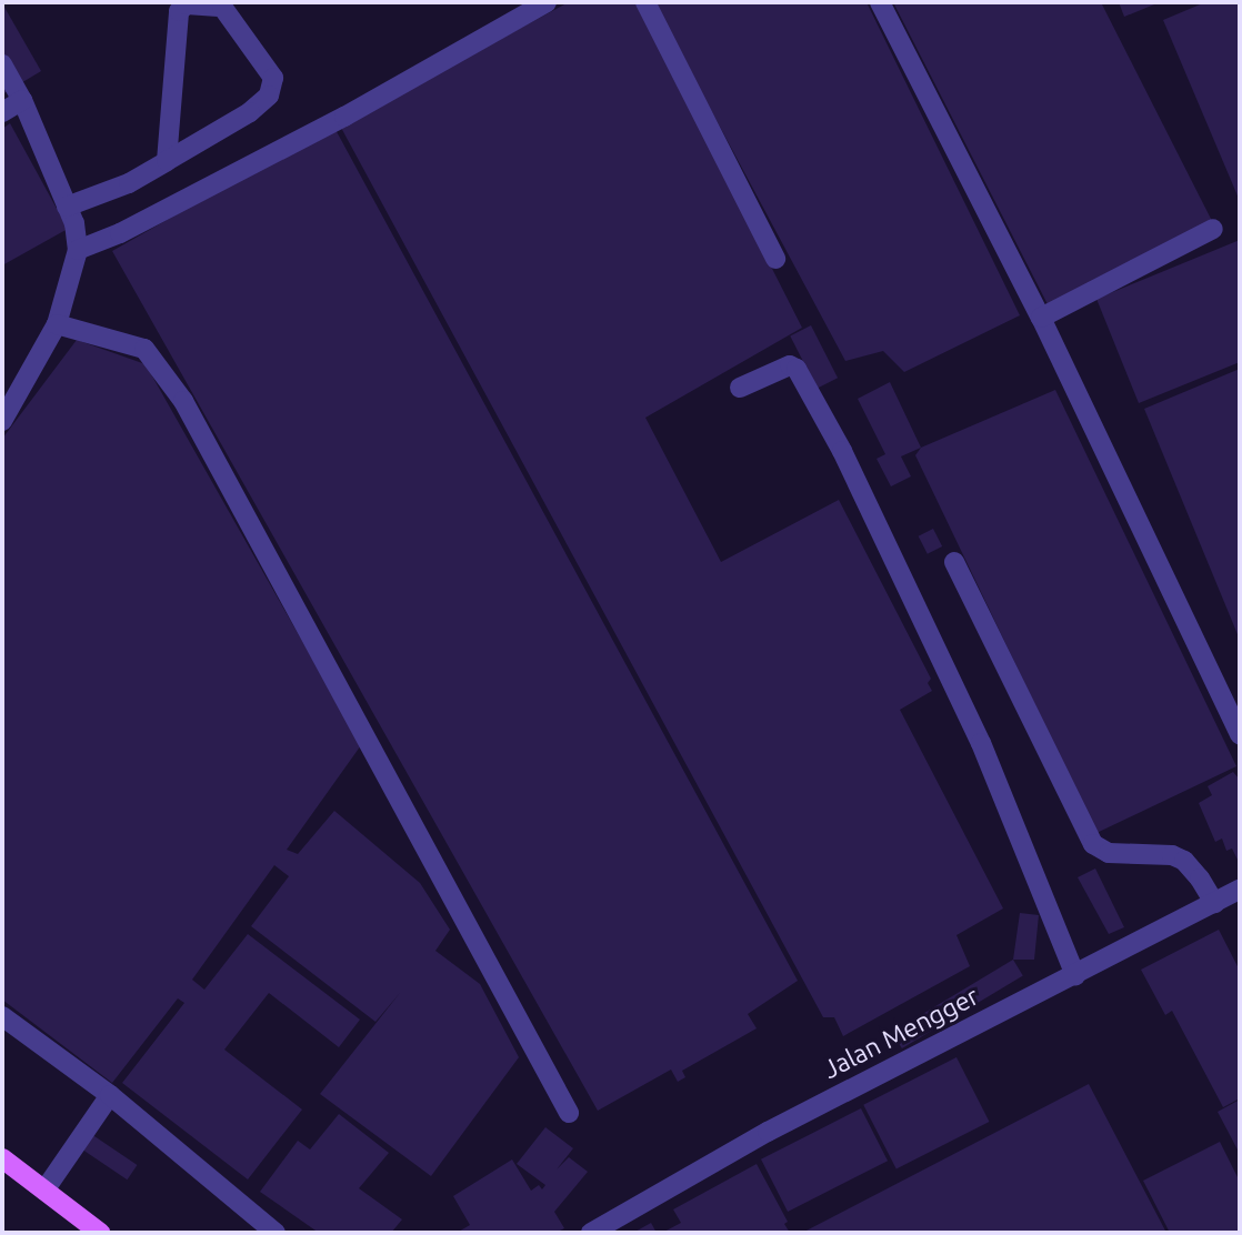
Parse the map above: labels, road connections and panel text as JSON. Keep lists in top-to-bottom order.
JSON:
{
  "streets": {
    "street": ["Jalan Mengger"]
  }
}
